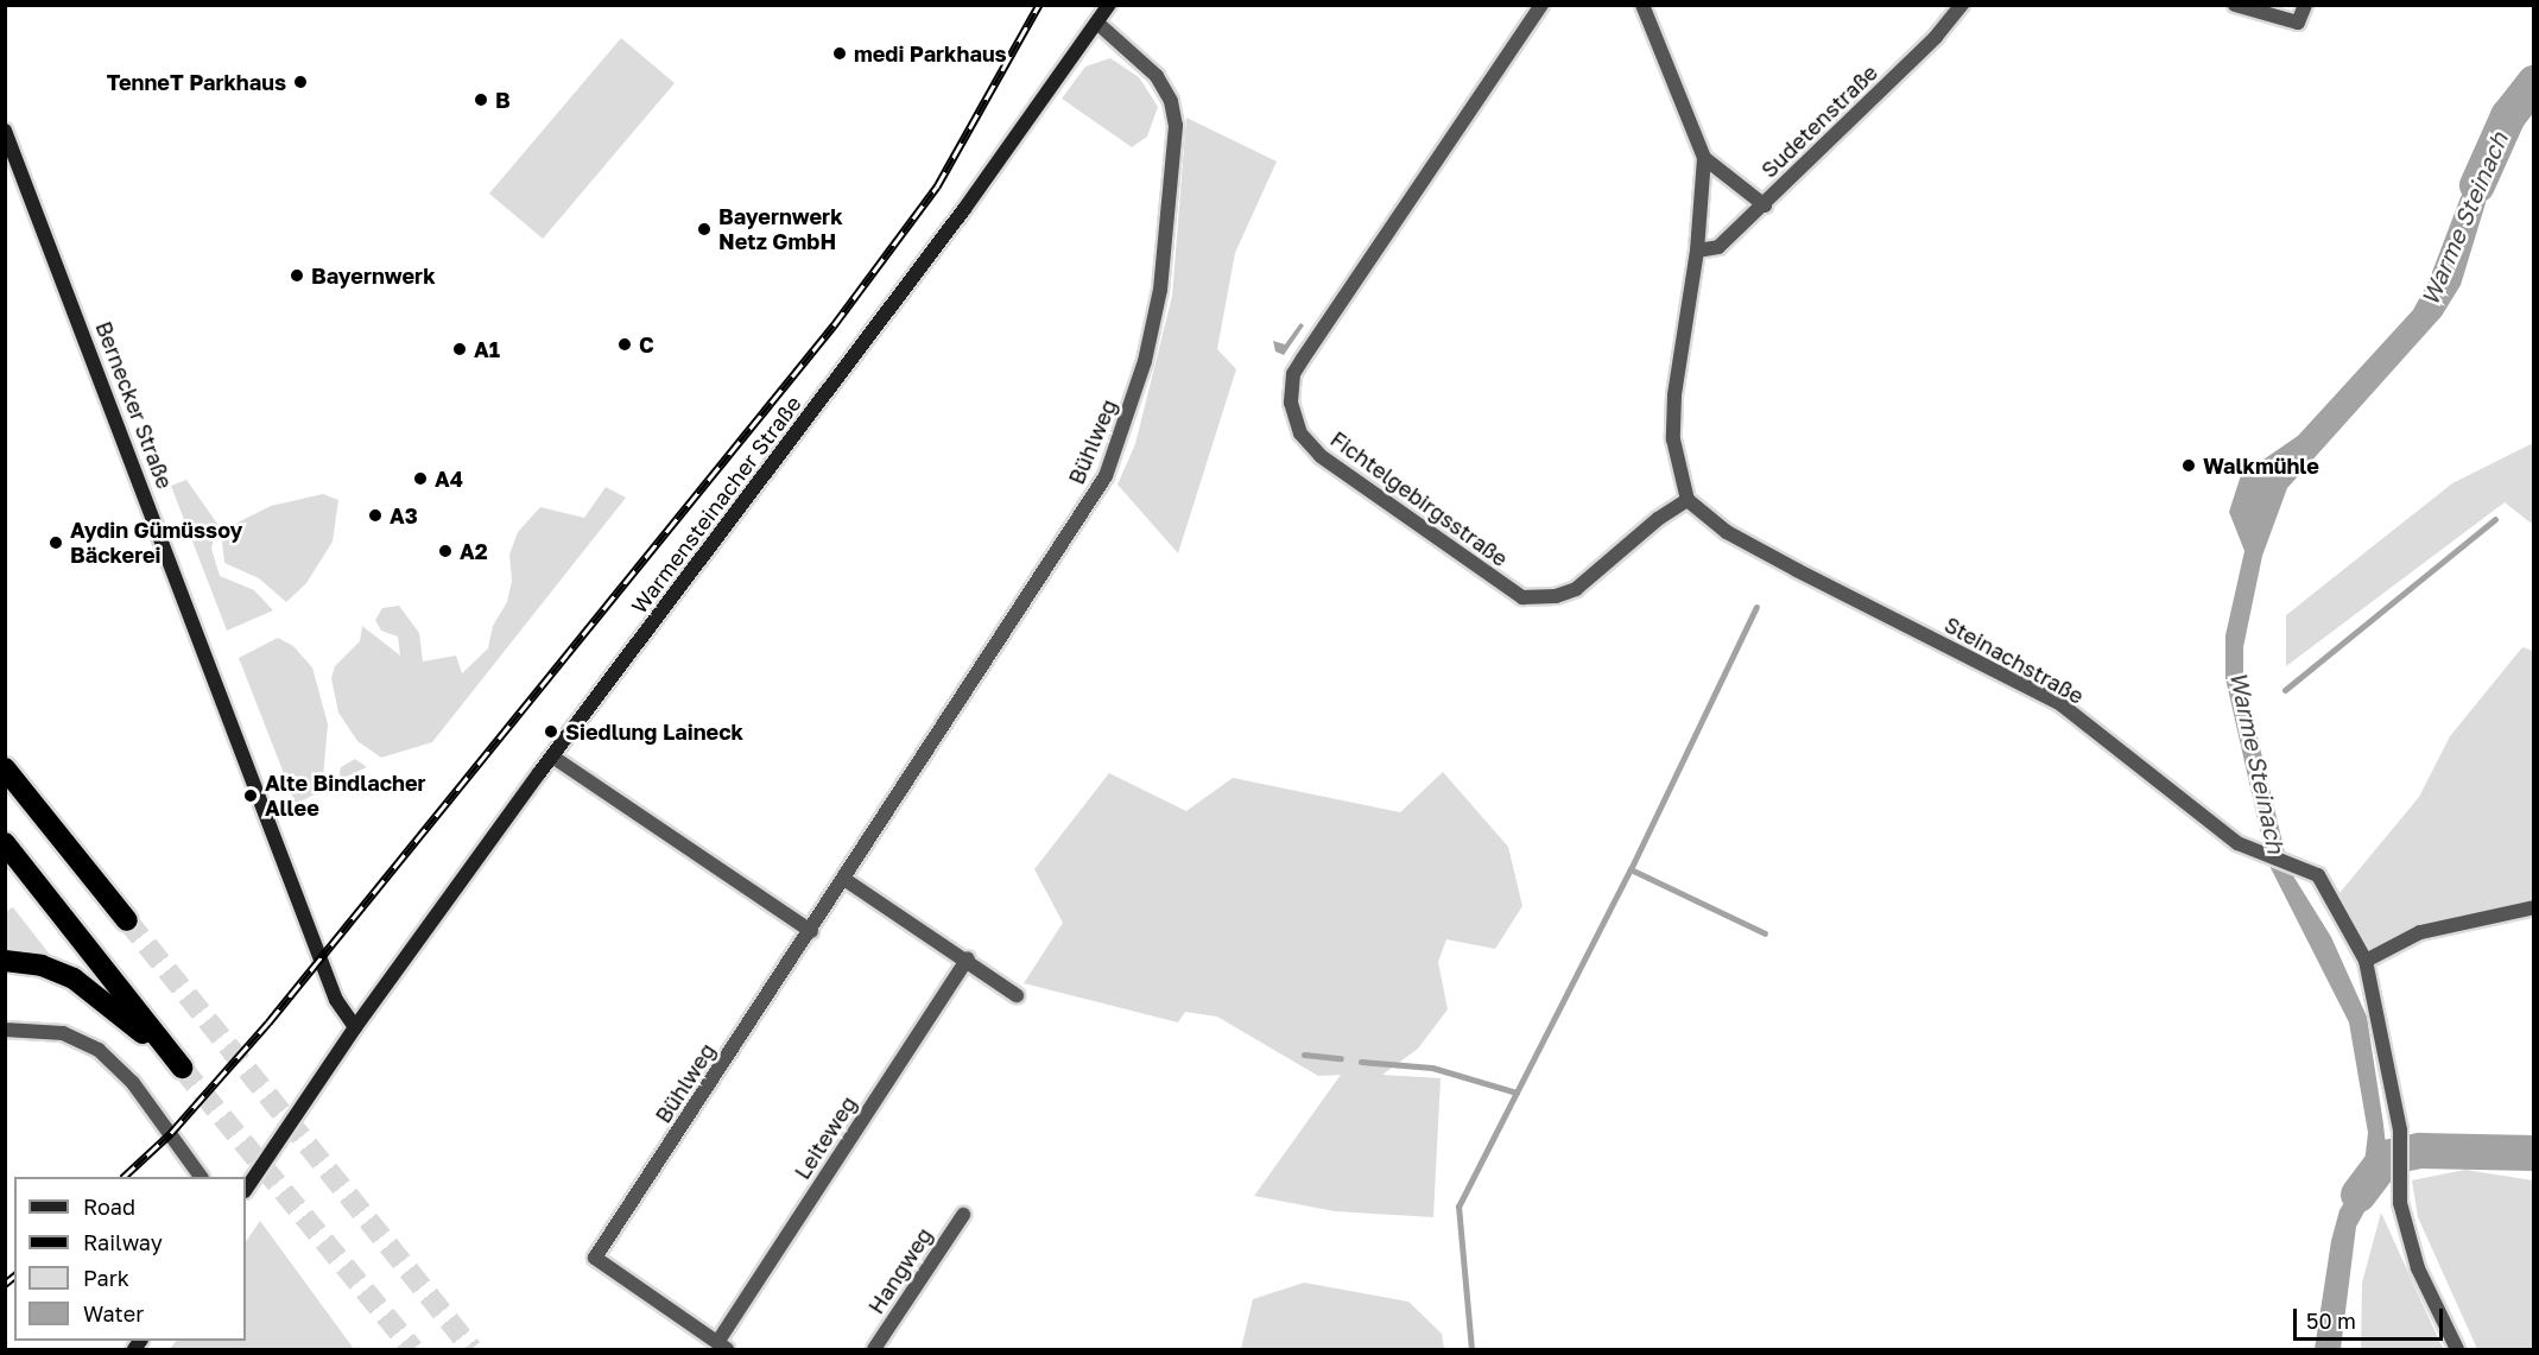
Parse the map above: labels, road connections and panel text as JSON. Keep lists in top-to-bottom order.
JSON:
{
  "streets": {
    "street": [
      "Sudetenstraße",
      "Bernecker Straße",
      "Bühlweg",
      "Fichtelgebirgsstraße",
      "Warmensteinacher Straße",
      "Steinachstraße",
      "Leiteweg",
      "Hangweg"
    ]
  },
  "crossings": [
    ["Bernecker Straße", "Warmensteinacher Straße"],
    ["Bühlweg", "Warmensteinacher Straße"],
    ["Bühlweg", "Leiteweg"],
    ["Fichtelgebirgsstraße", "Steinachstraße"]
  ],
  "water": ["Warme Steinach"],
  "places": [
    "medi Parkhaus",
    "TenneT Parkhaus",
    "B",
    "Bayernwerk Netz GmbH",
    "Bayernwerk",
    "C",
    "A1",
    "Walkmühle",
    "A4",
    "A3",
    "Aydin Gümüssoy Bäckerei",
    "A2",
    "Siedlung Laineck",
    "Alte Bindlacher Allee"
  ],
  "legend": [
    "Road",
    "Railway",
    "Park",
    "Water"
  ],
  "scale_bar": "50 m"
}
